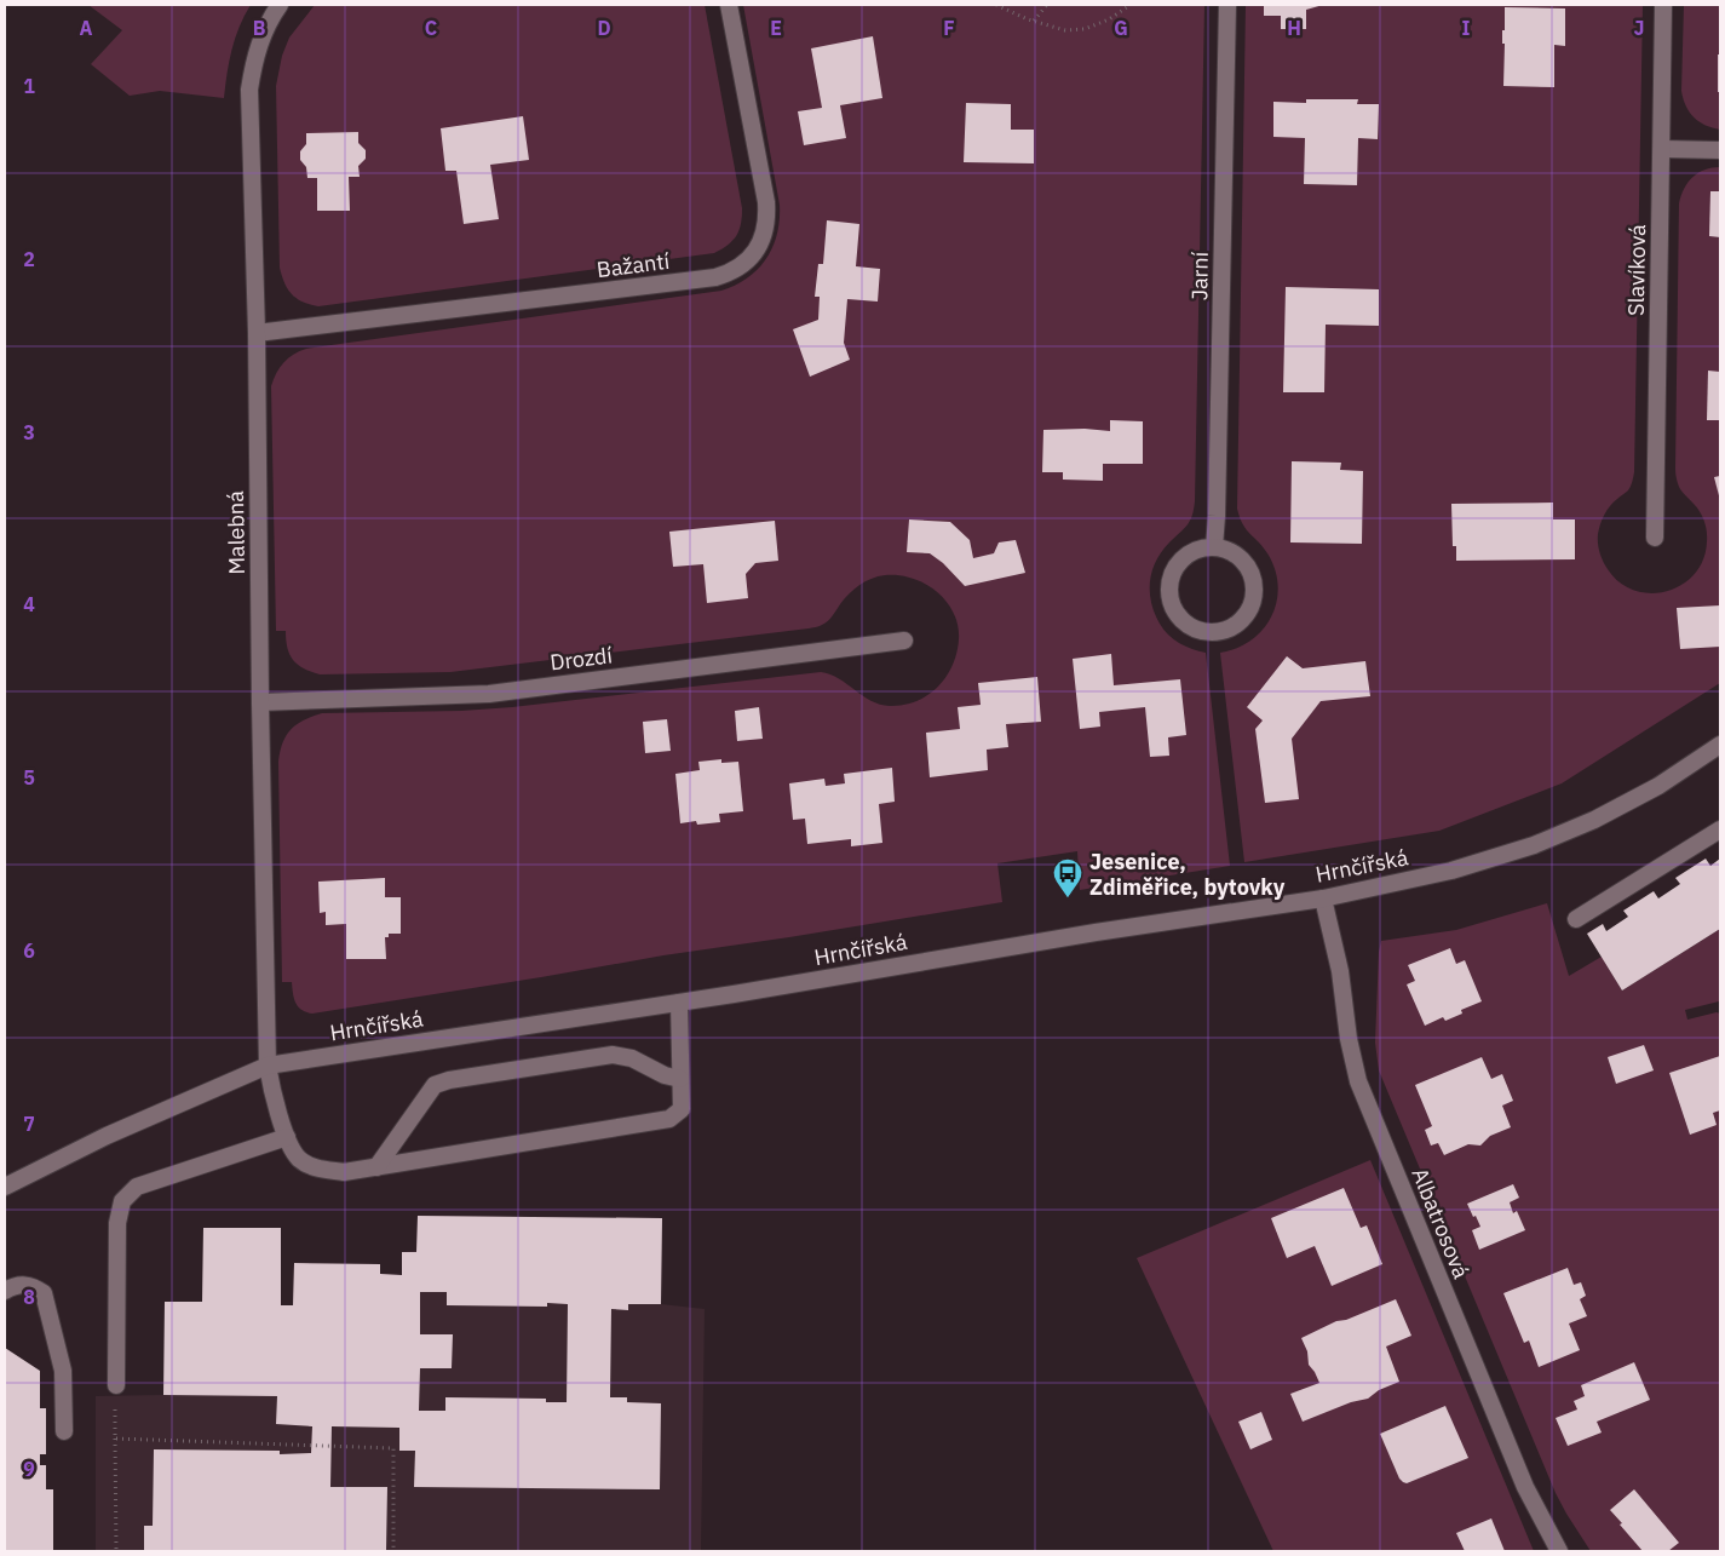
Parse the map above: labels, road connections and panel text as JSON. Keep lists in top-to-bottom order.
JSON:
{
  "streets": {
    "street": [
      "Bažantí",
      "Slavíková",
      "Jarní",
      "Malebná",
      "Drozdí",
      "Hrnčířská",
      "Albatrosová"
    ]
  },
  "crossings": [
    ["Bažantí", "Malebná"],
    ["Malebná", "Drozdí"],
    ["Malebná", "Hrnčířská"],
    ["Hrnčířská", "Albatrosová"]
  ],
  "places": {
    "bus stop": ["Jesenice, Zdiměřice, bytovky"]
  },
  "grid": {
    "columns": [
      "A",
      "B",
      "C",
      "D",
      "E",
      "F",
      "G",
      "H",
      "I",
      "J"
    ],
    "rows": [
      "1",
      "2",
      "3",
      "4",
      "5",
      "6",
      "7",
      "8",
      "9"
    ]
  }
}
